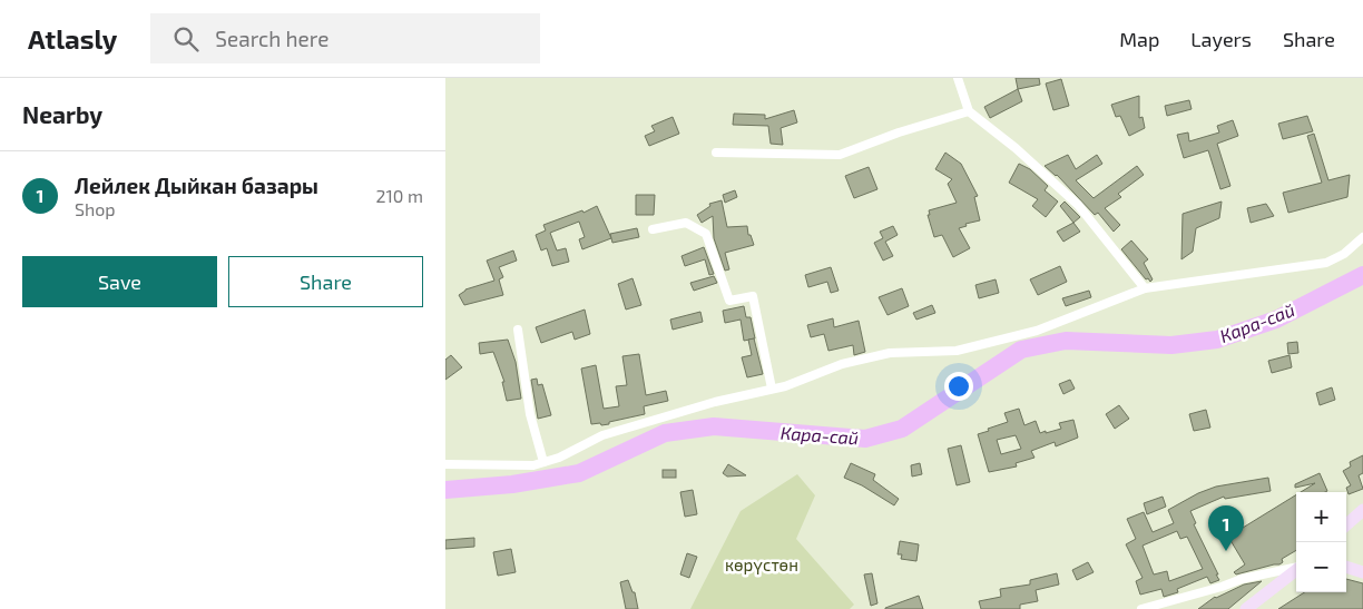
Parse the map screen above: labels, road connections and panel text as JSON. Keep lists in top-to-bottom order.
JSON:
{
  "water": ["Кара-сай"],
  "parks": ["көрүстөн"],
  "page": {
    "header": "Atlasly",
    "search": "Search here",
    "nav": ["Map", "Layers", "Share"],
    "heading": "Nearby",
    "list": [
      {
        "mark": "1",
        "name": "Лейлек Дыйкан базары",
        "note": "Shop",
        "value": "210 m"
      }
    ],
    "buttons": ["Save", "Share"],
    "map_buttons": ["+", "−"],
    "pins": "1"
  }
}
